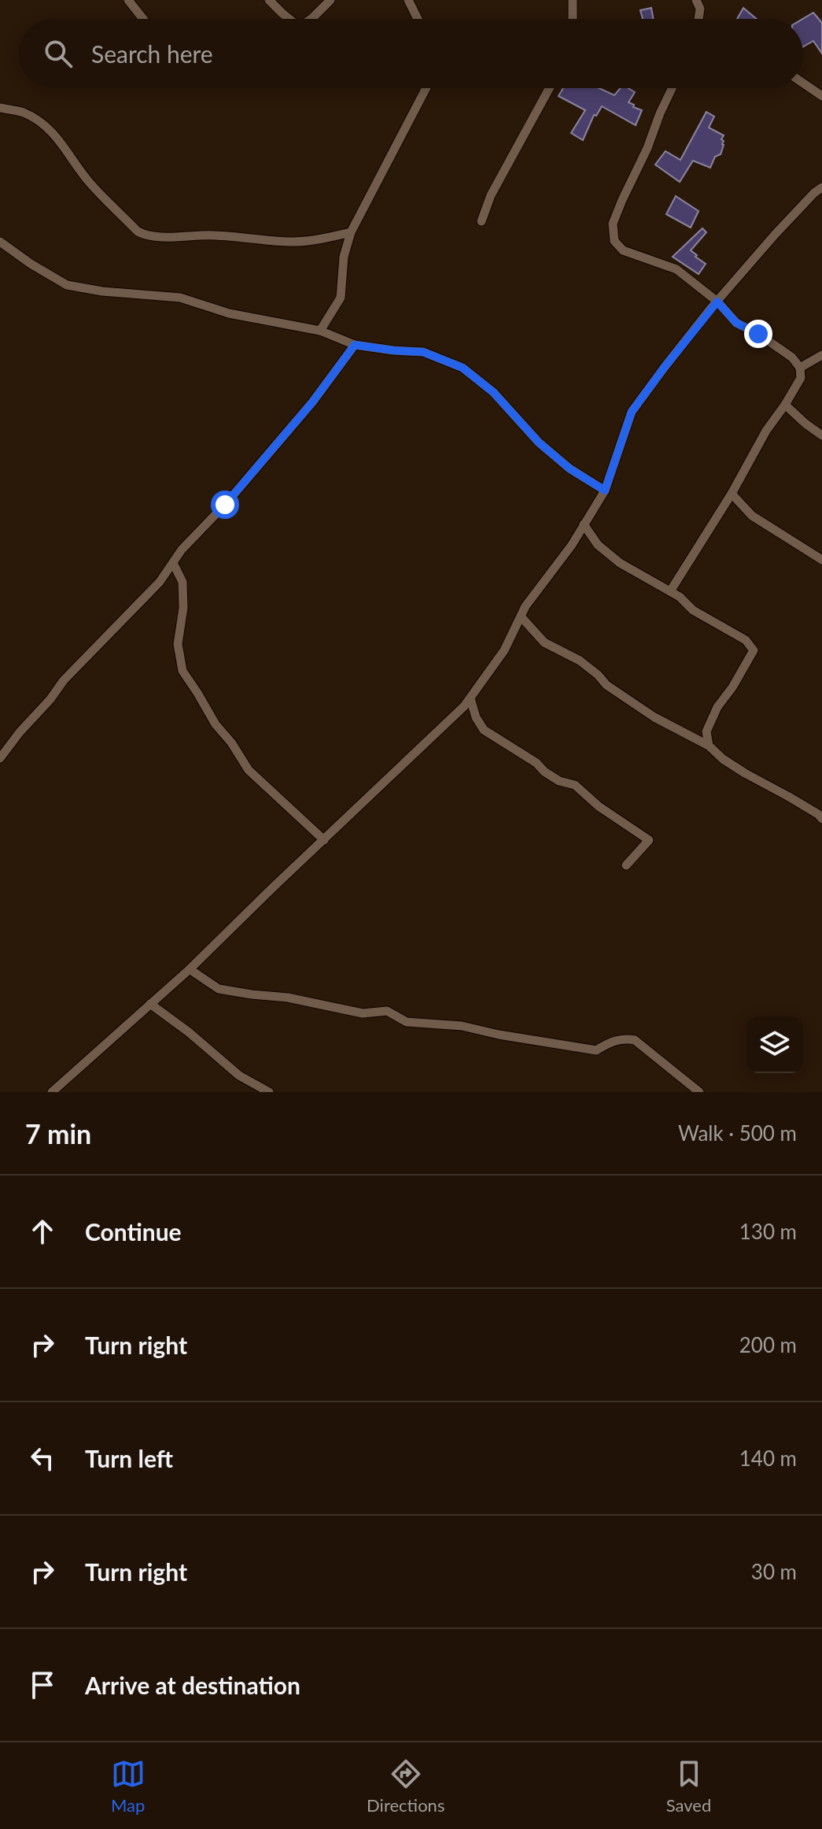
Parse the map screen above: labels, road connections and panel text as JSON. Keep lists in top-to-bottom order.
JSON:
{
  "page": {
    "search": "Search here",
    "heading": ["7 min", "Walk · 500 m"],
    "list": [
      ["Continue", "130 m"],
      ["Turn right", "200 m"],
      ["Turn left", "140 m"],
      ["Turn right", "30 m"],
      "Arrive at destination"
    ],
    "nav": ["Map", "Directions", "Saved"]
  }
}
